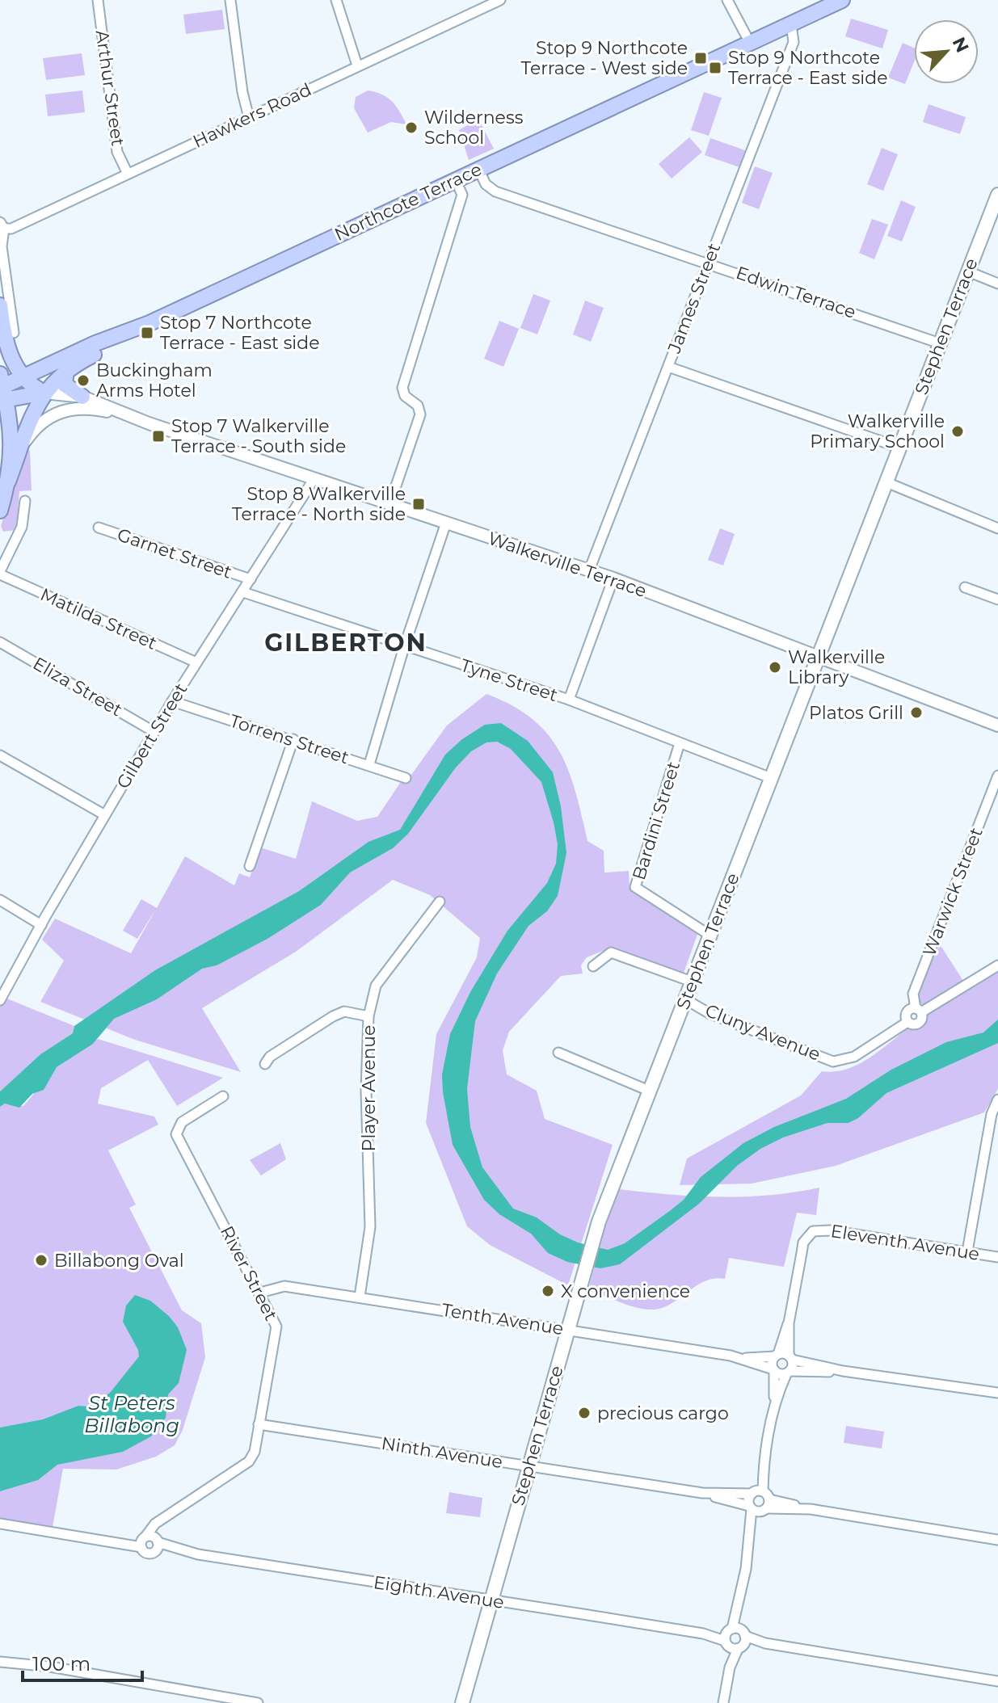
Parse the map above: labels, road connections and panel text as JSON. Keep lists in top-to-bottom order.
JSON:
{
  "streets": {
    "highway": ["Northcote Terrace"],
    "main road": ["Stephen Terrace"],
    "street": [
      "Arthur Street",
      "Hawkers Road",
      "Edwin Terrace",
      "James Street",
      "Garnet Street",
      "Walkerville Terrace",
      "Matilda Street",
      "Tyne Street",
      "Eliza Street",
      "Gilbert Street",
      "Torrens Street",
      "Bardini Street",
      "Warwick Street",
      "Cluny Avenue",
      "Player Avenue",
      "Eleventh Avenue",
      "River Street",
      "Tenth Avenue",
      "Ninth Avenue",
      "Eighth Avenue"
    ]
  },
  "crossings": [
    ["Arthur Street", "Hawkers Road"],
    ["Northcote Terrace", "Edwin Terrace"],
    ["Northcote Terrace", "James Street"],
    ["Northcote Terrace", "Walkerville Terrace"],
    ["Edwin Terrace", "James Street"],
    ["Edwin Terrace", "Stephen Terrace"],
    ["James Street", "Walkerville Terrace"],
    ["Stephen Terrace", "Walkerville Terrace"],
    ["Stephen Terrace", "Tyne Street"],
    ["Stephen Terrace", "Bardini Street"],
    ["Stephen Terrace", "Cluny Avenue"],
    ["Stephen Terrace", "Tenth Avenue"],
    ["Stephen Terrace", "Ninth Avenue"],
    ["Stephen Terrace", "Eighth Avenue"],
    ["Garnet Street", "Gilbert Street"],
    ["Walkerville Terrace", "Gilbert Street"],
    ["Matilda Street", "Gilbert Street"],
    ["Tyne Street", "Gilbert Street"],
    ["Tyne Street", "Bardini Street"],
    ["Eliza Street", "Gilbert Street"],
    ["Gilbert Street", "Torrens Street"],
    ["Warwick Street", "Cluny Avenue"],
    ["Player Avenue", "Tenth Avenue"],
    ["River Street", "Tenth Avenue"],
    ["River Street", "Ninth Avenue"],
    ["River Street", "Eighth Avenue"]
  ],
  "districts": ["GILBERTON"],
  "water": ["St Peters Billabong"],
  "places": {
    "transit": [
      "Stop 9 Northcote Terrace - West side",
      "Stop 9 Northcote Terrace - East side",
      "Stop 7 Northcote Terrace - East side",
      "Stop 7 Walkerville Terrace - South side",
      "Stop 8 Walkerville Terrace - North side"
    ],
    "other": [
      "Wilderness School",
      "Buckingham Arms Hotel",
      "Walkerville Primary School",
      "Walkerville Library",
      "Platos Grill",
      "Billabong Oval",
      "X convenience",
      "precious cargo"
    ]
  },
  "scale_bar": "100 m",
  "north": "top right"
}
